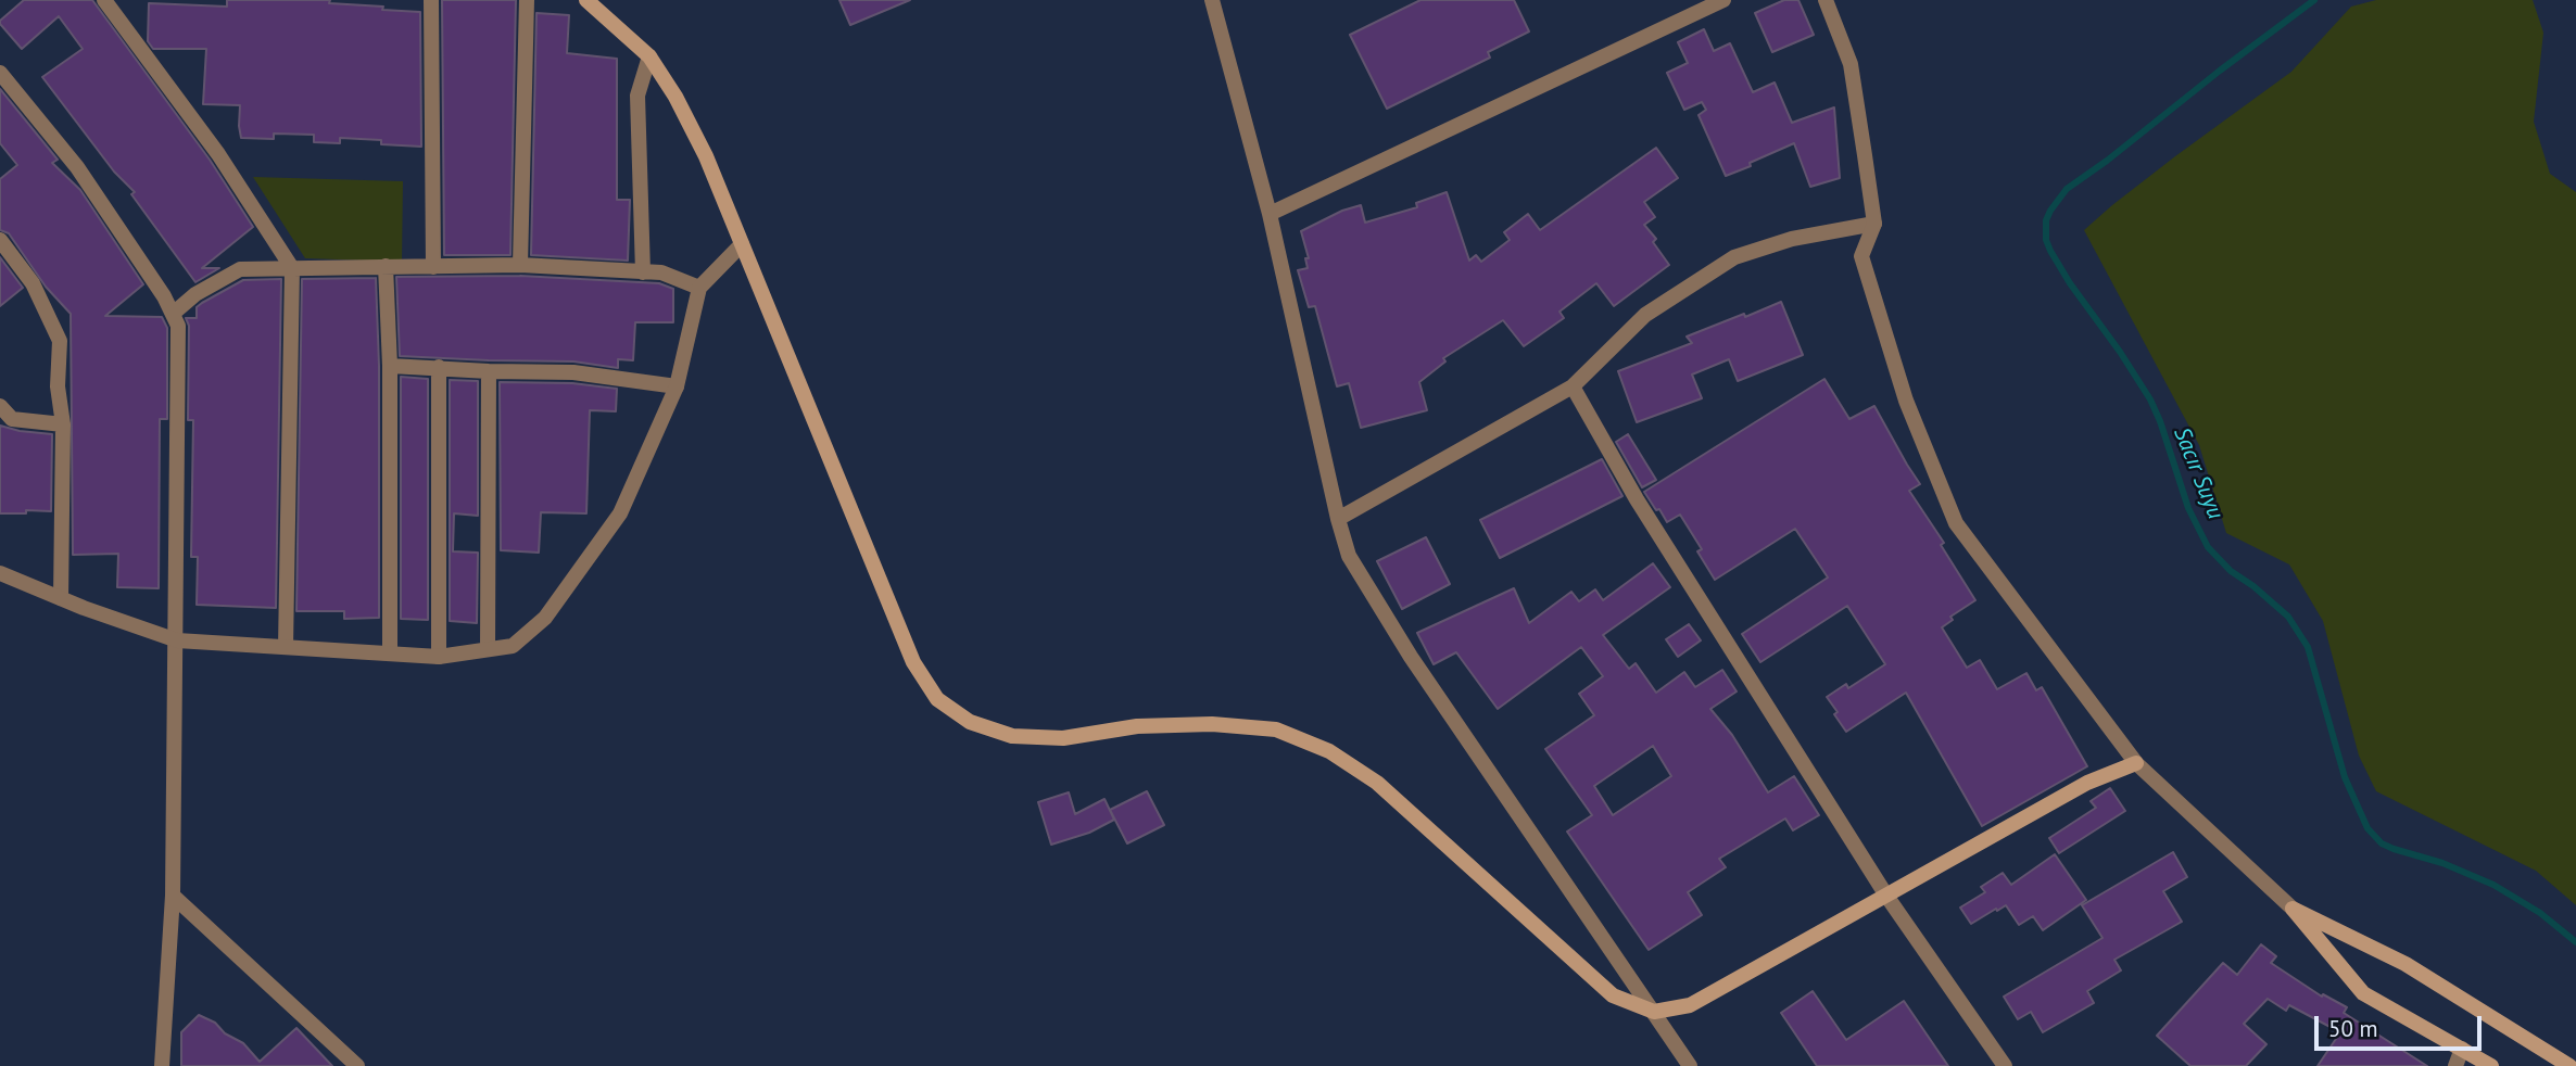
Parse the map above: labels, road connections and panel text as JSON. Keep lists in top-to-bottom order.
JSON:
{
  "water": ["Sacır Suyu"],
  "scale_bar": "50 m"
}
